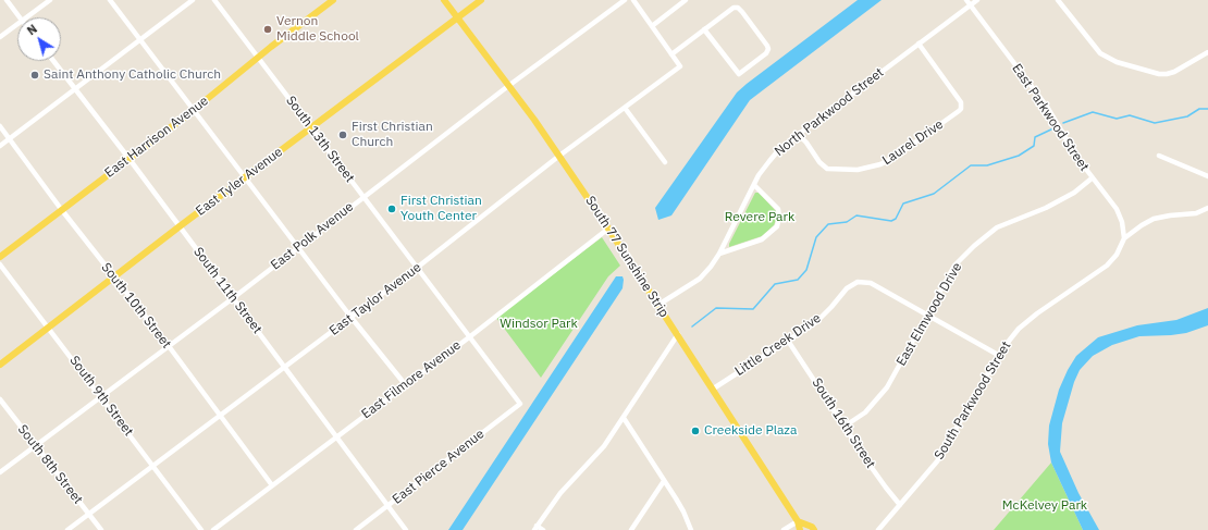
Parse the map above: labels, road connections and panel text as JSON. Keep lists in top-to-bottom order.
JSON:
{
  "streets": {
    "main road": ["East Harrison Avenue", "East Tyler Avenue", "South 77 Sunshine Strip"],
    "street": [
      "North Parkwood Street",
      "East Parkwood Street",
      "South 13th Street",
      "Laurel Drive",
      "East Polk Avenue",
      "South 11th Street",
      "East Taylor Avenue",
      "South 10th Street",
      "East Elmwood Drive",
      "Little Creek Drive",
      "East Filmore Avenue",
      "South 9th Street",
      "South Parkwood Street",
      "South 16th Street",
      "South 8th Street",
      "East Pierce Avenue"
    ]
  },
  "crossings": [
    ["North Parkwood Street", "East Parkwood Street"],
    ["North Parkwood Street", "Laurel Drive"],
    ["North Parkwood Street", "South 77 Sunshine Strip"],
    ["East Parkwood Street", "East Elmwood Drive"],
    ["East Parkwood Street", "South Parkwood Street"],
    ["East Harrison Avenue", "South 13th Street"],
    ["East Harrison Avenue", "South 11th Street"],
    ["East Harrison Avenue", "South 10th Street"],
    ["South 13th Street", "East Tyler Avenue"],
    ["South 13th Street", "East Polk Avenue"],
    ["South 13th Street", "East Taylor Avenue"],
    ["South 13th Street", "East Filmore Avenue"],
    ["South 13th Street", "East Pierce Avenue"],
    ["East Tyler Avenue", "South 77 Sunshine Strip"],
    ["East Tyler Avenue", "South 11th Street"],
    ["East Tyler Avenue", "South 10th Street"],
    ["East Tyler Avenue", "South 9th Street"],
    ["East Polk Avenue", "South 77 Sunshine Strip"],
    ["East Polk Avenue", "South 11th Street"],
    ["East Polk Avenue", "South 10th Street"],
    ["East Polk Avenue", "South 9th Street"],
    ["East Polk Avenue", "South 8th Street"],
    ["South 77 Sunshine Strip", "East Taylor Avenue"],
    ["South 77 Sunshine Strip", "Little Creek Drive"],
    ["South 77 Sunshine Strip", "East Filmore Avenue"],
    ["South 11th Street", "East Taylor Avenue"],
    ["South 11th Street", "East Filmore Avenue"],
    ["South 11th Street", "East Pierce Avenue"],
    ["East Taylor Avenue", "South 10th Street"],
    ["East Taylor Avenue", "South 9th Street"],
    ["East Taylor Avenue", "South 8th Street"],
    ["South 10th Street", "East Filmore Avenue"],
    ["East Elmwood Drive", "Little Creek Drive"],
    ["East Elmwood Drive", "South 16th Street"],
    ["Little Creek Drive", "South Parkwood Street"],
    ["Little Creek Drive", "South 16th Street"],
    ["South Parkwood Street", "South 16th Street"]
  ],
  "parks": ["Revere Park", "Windsor Park", "McKelvey Park"],
  "places": [
    "Vernon Middle School",
    "Saint Anthony Catholic Church",
    "First Christian Church",
    "First Christian Youth Center",
    "Creekside Plaza"
  ],
  "north": "top left"
}
